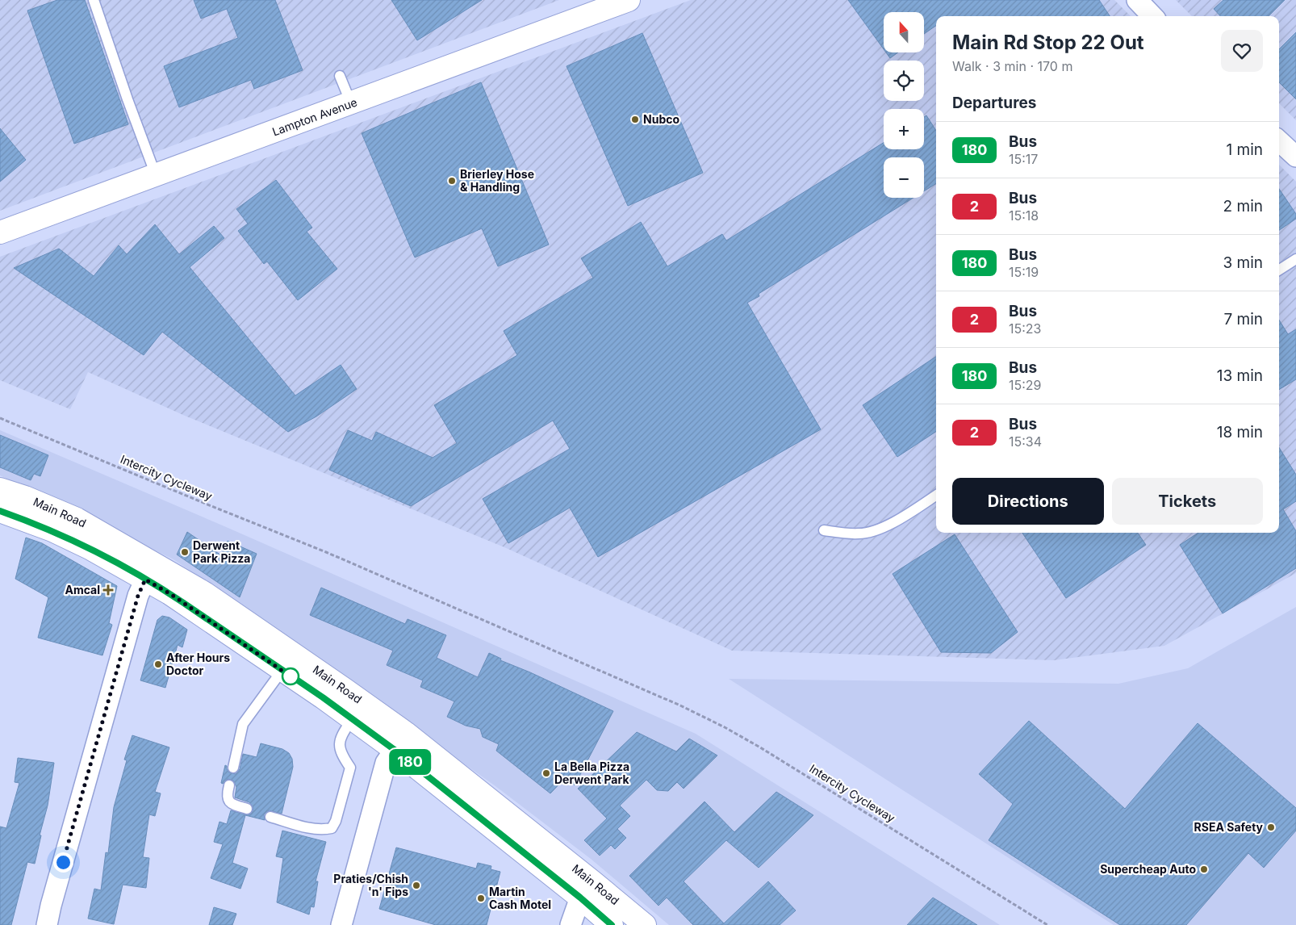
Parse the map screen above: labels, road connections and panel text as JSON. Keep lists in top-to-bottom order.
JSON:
{
  "streets": {
    "main road": ["Lampton Avenue", "Main Road"],
    "path": ["Intercity Cycleway"]
  },
  "places": {
    "other": [
      "Nubco",
      "Brierley Hose & Handling",
      "Derwent Park Pizza",
      "After Hours Doctor",
      "La Bella Pizza Derwent Park",
      "RSEA Safety",
      "Supercheap Auto",
      "Praties/Chish 'n' Fips",
      "Martin Cash Motel"
    ],
    "health": ["Amcal"]
  },
  "lines": ["bus line 180"],
  "north": "top",
  "page": {
    "on_map": "180",
    "map_buttons": ["+", "−"],
    "heading": [
      ["Main Rd Stop 22 Out", "Walk · 3 min · 170 m"],
      "Departures"
    ],
    "list": [
      {
        "mark": "180",
        "name": "Bus",
        "note": "15:17",
        "value": "1 min"
      },
      {
        "mark": "2",
        "name": "Bus",
        "note": "15:18",
        "value": "2 min"
      },
      {
        "mark": "180",
        "name": "Bus",
        "note": "15:19",
        "value": "3 min"
      },
      {
        "mark": "2",
        "name": "Bus",
        "note": "15:23",
        "value": "7 min"
      },
      {
        "mark": "180",
        "name": "Bus",
        "note": "15:29",
        "value": "13 min"
      },
      {
        "mark": "2",
        "name": "Bus",
        "note": "15:34",
        "value": "18 min"
      }
    ],
    "buttons": ["Directions", "Tickets"]
  }
}
